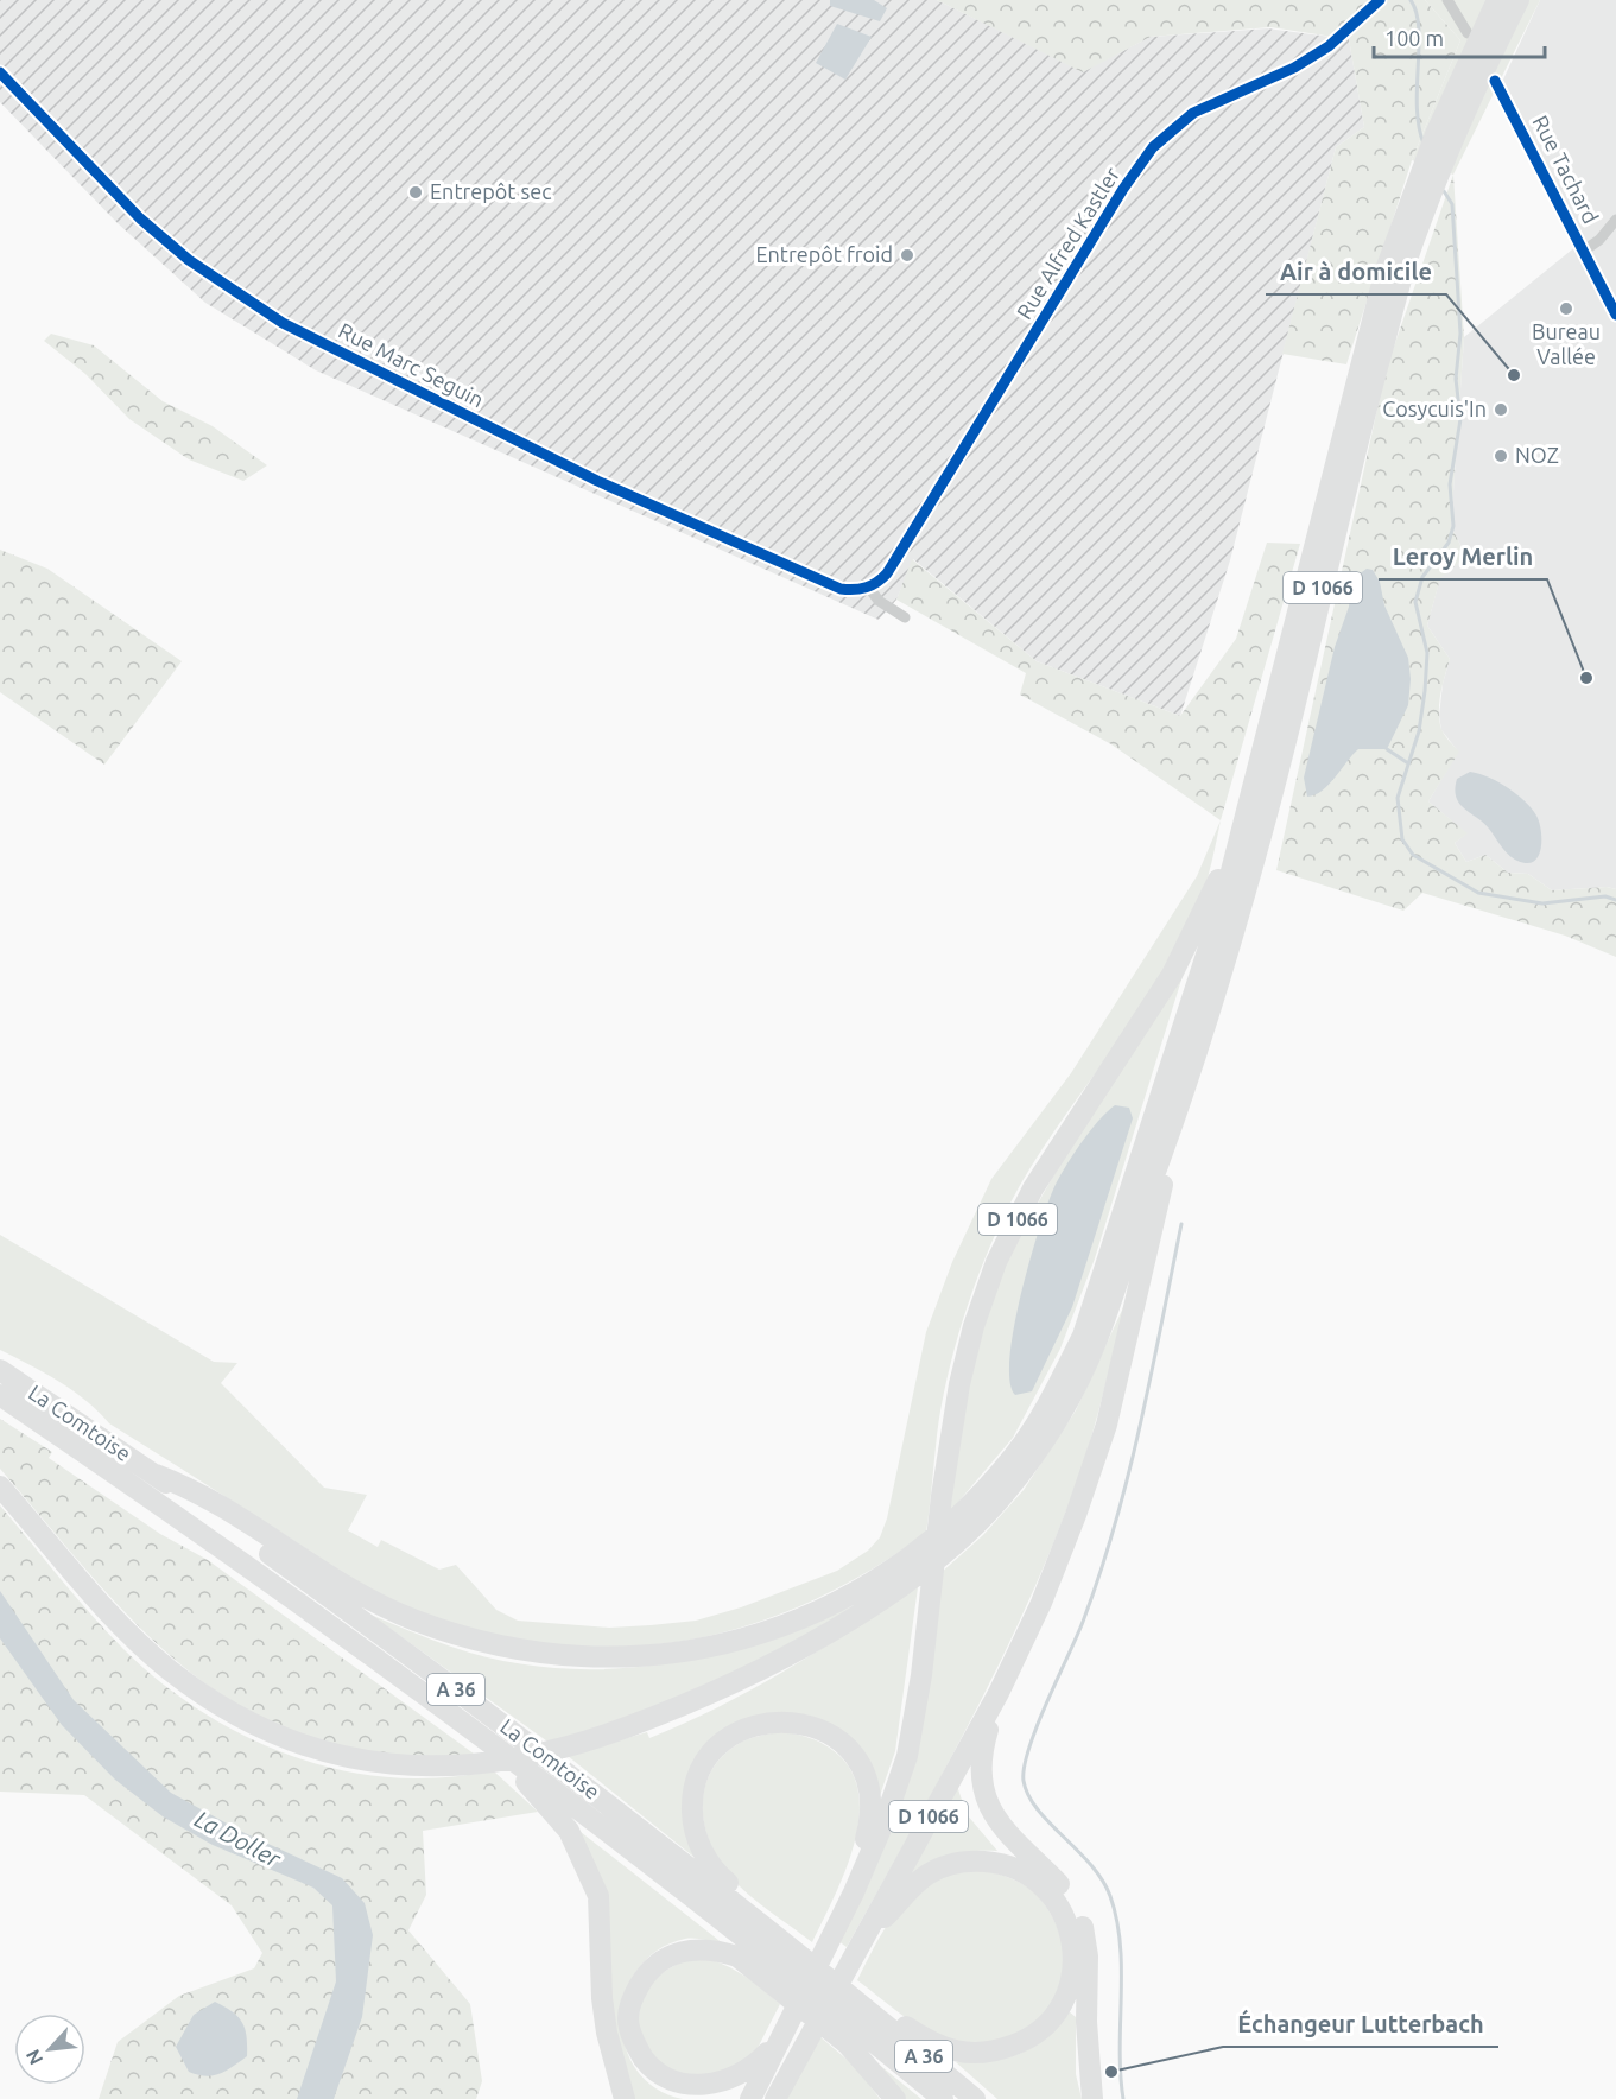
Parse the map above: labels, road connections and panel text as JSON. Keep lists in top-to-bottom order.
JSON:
{
  "streets": {
    "highway": ["D 1066", "La Comtoise", "A 36"],
    "street": ["Rue Tachard", "Rue Alfred Kastler", "Rue Marc Seguin"]
  },
  "crossings": [
    ["Rue Alfred Kastler", "Rue Marc Seguin"]
  ],
  "water": ["La Doller"],
  "places": [
    "Entrepôt sec",
    "Entrepôt froid",
    "Bureau Vallée",
    "Air à domicile",
    "Cosycuis'In",
    "NOZ",
    "Leroy Merlin",
    "Échangeur Lutterbach"
  ],
  "scale_bar": "100 m",
  "north": "bottom left"
}
